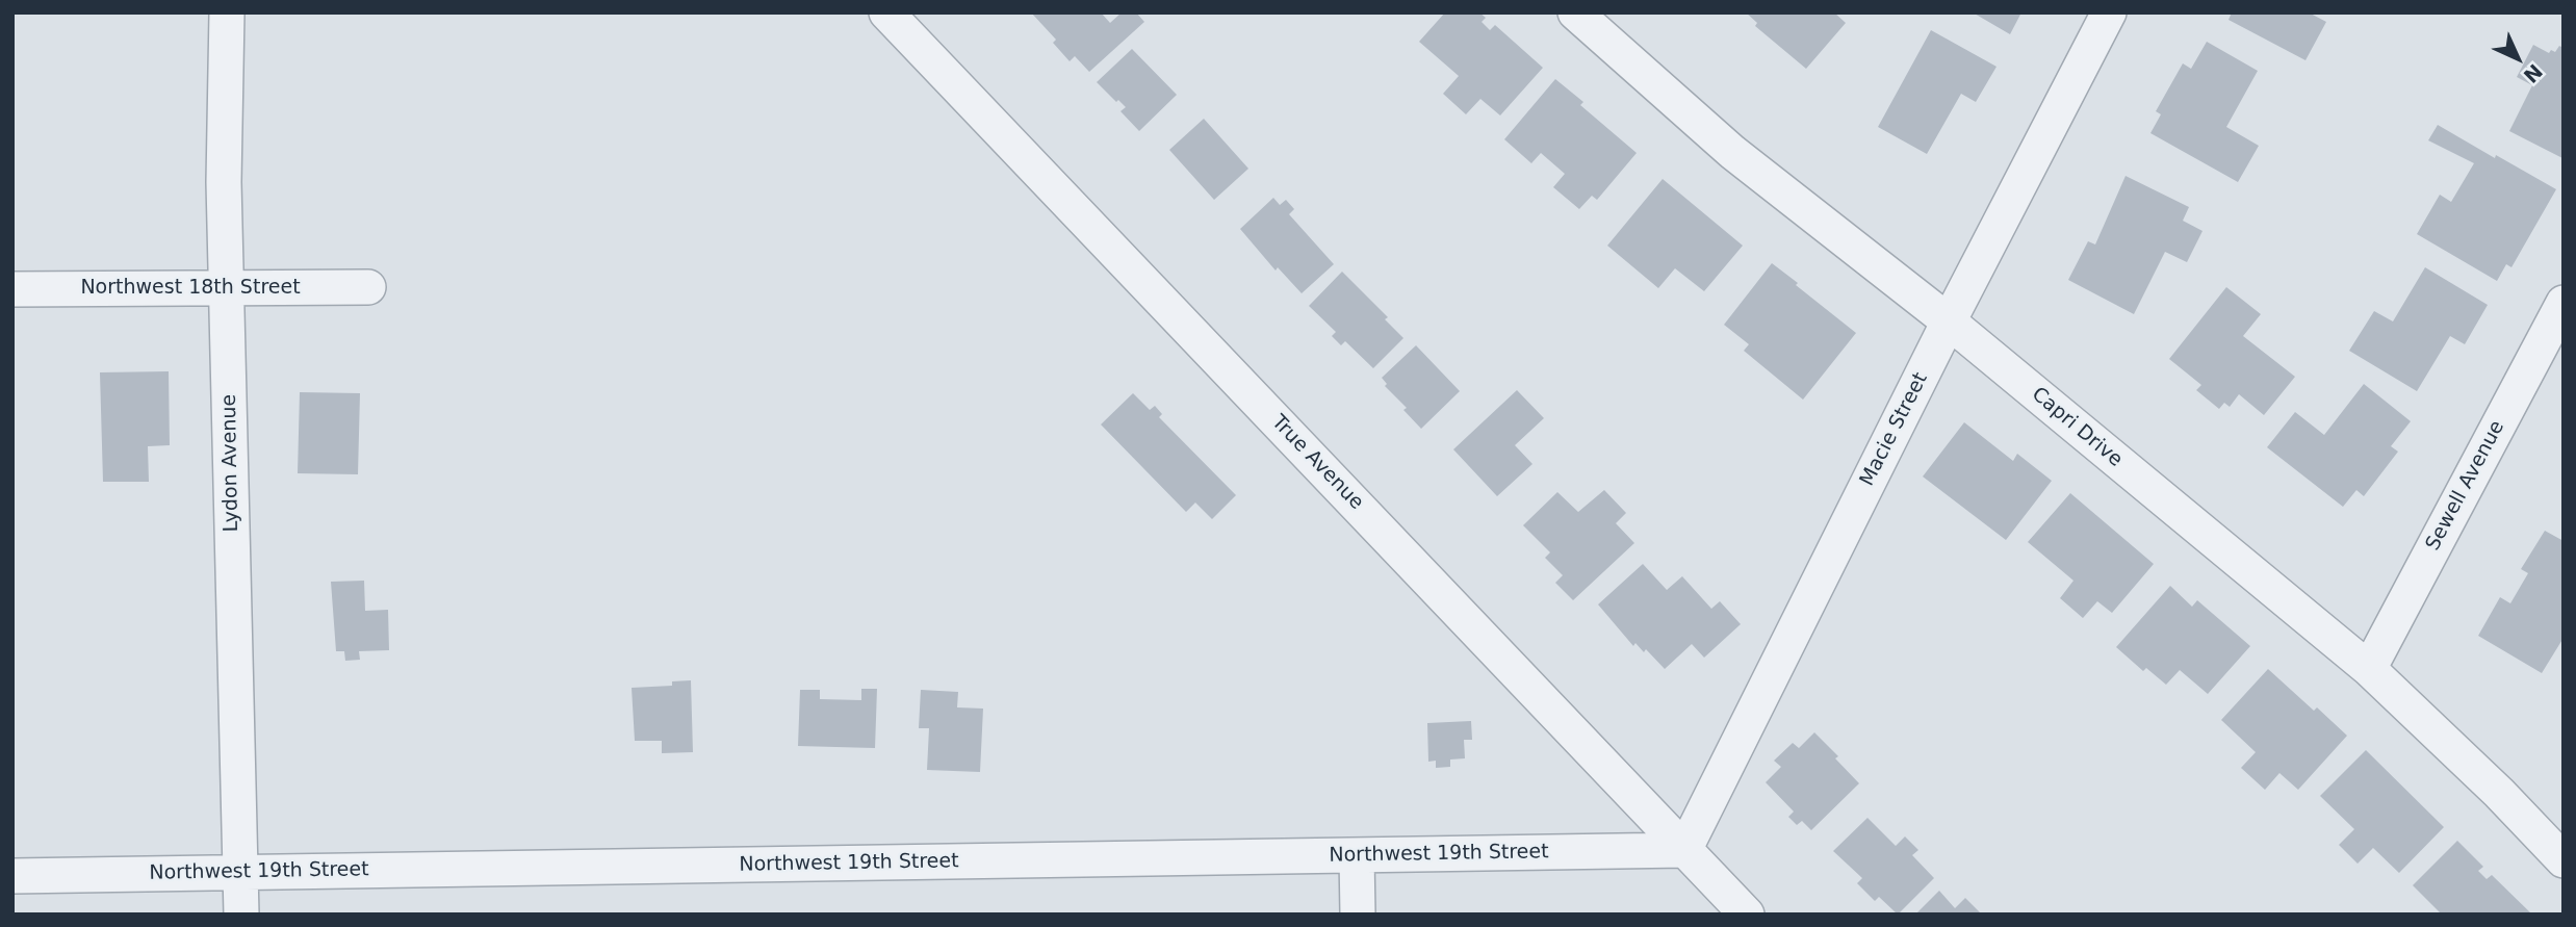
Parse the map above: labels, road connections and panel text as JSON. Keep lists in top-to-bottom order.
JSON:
{
  "streets": {
    "street": [
      "Northwest 18th Street",
      "Capri Drive",
      "Macie Street",
      "Lydon Avenue",
      "True Avenue",
      "Sewell Avenue",
      "Northwest 19th Street"
    ]
  },
  "crossings": [
    ["Northwest 18th Street", "Lydon Avenue"],
    ["Capri Drive", "Macie Street"],
    ["Capri Drive", "Sewell Avenue"],
    ["Macie Street", "True Avenue"],
    ["Macie Street", "Northwest 19th Street"],
    ["Lydon Avenue", "Northwest 19th Street"],
    ["True Avenue", "Northwest 19th Street"]
  ],
  "north": "bottom right"
}
